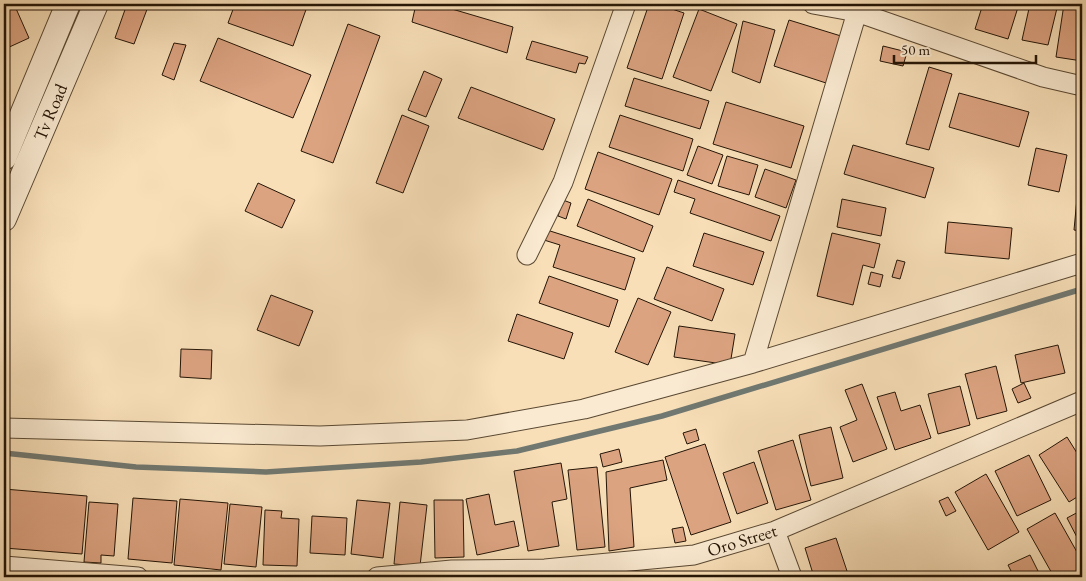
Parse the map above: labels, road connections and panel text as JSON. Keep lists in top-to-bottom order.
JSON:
{
  "streets": {
    "street": ["Tv Road", "Oro Street"]
  },
  "scale_bar": "50 m"
}
